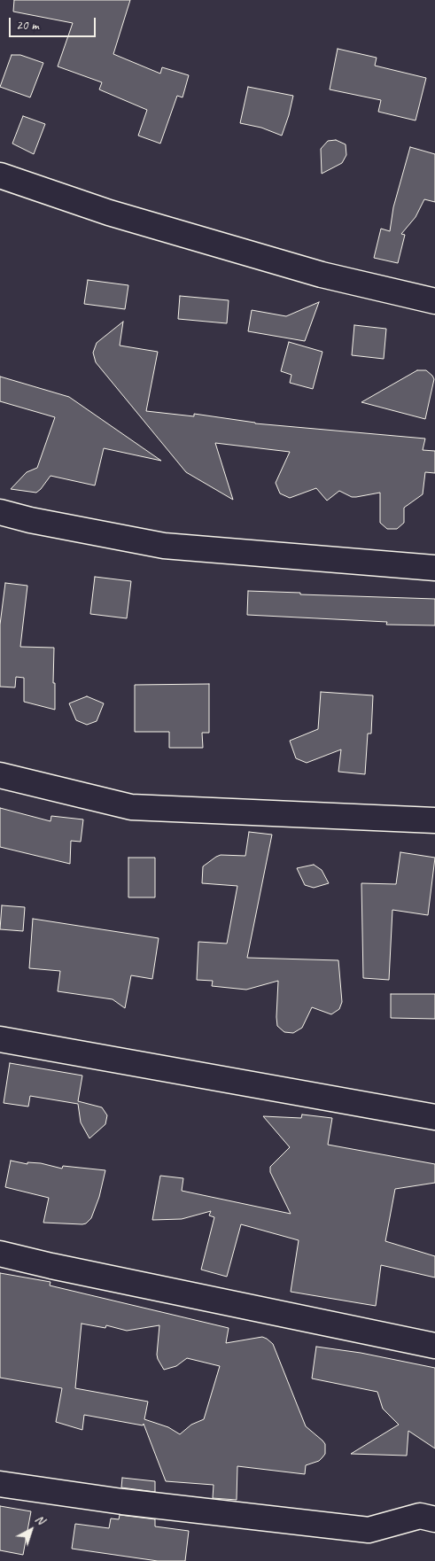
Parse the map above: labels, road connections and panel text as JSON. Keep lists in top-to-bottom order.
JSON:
{
  "scale_bar": "20 m",
  "north": "top right"
}
